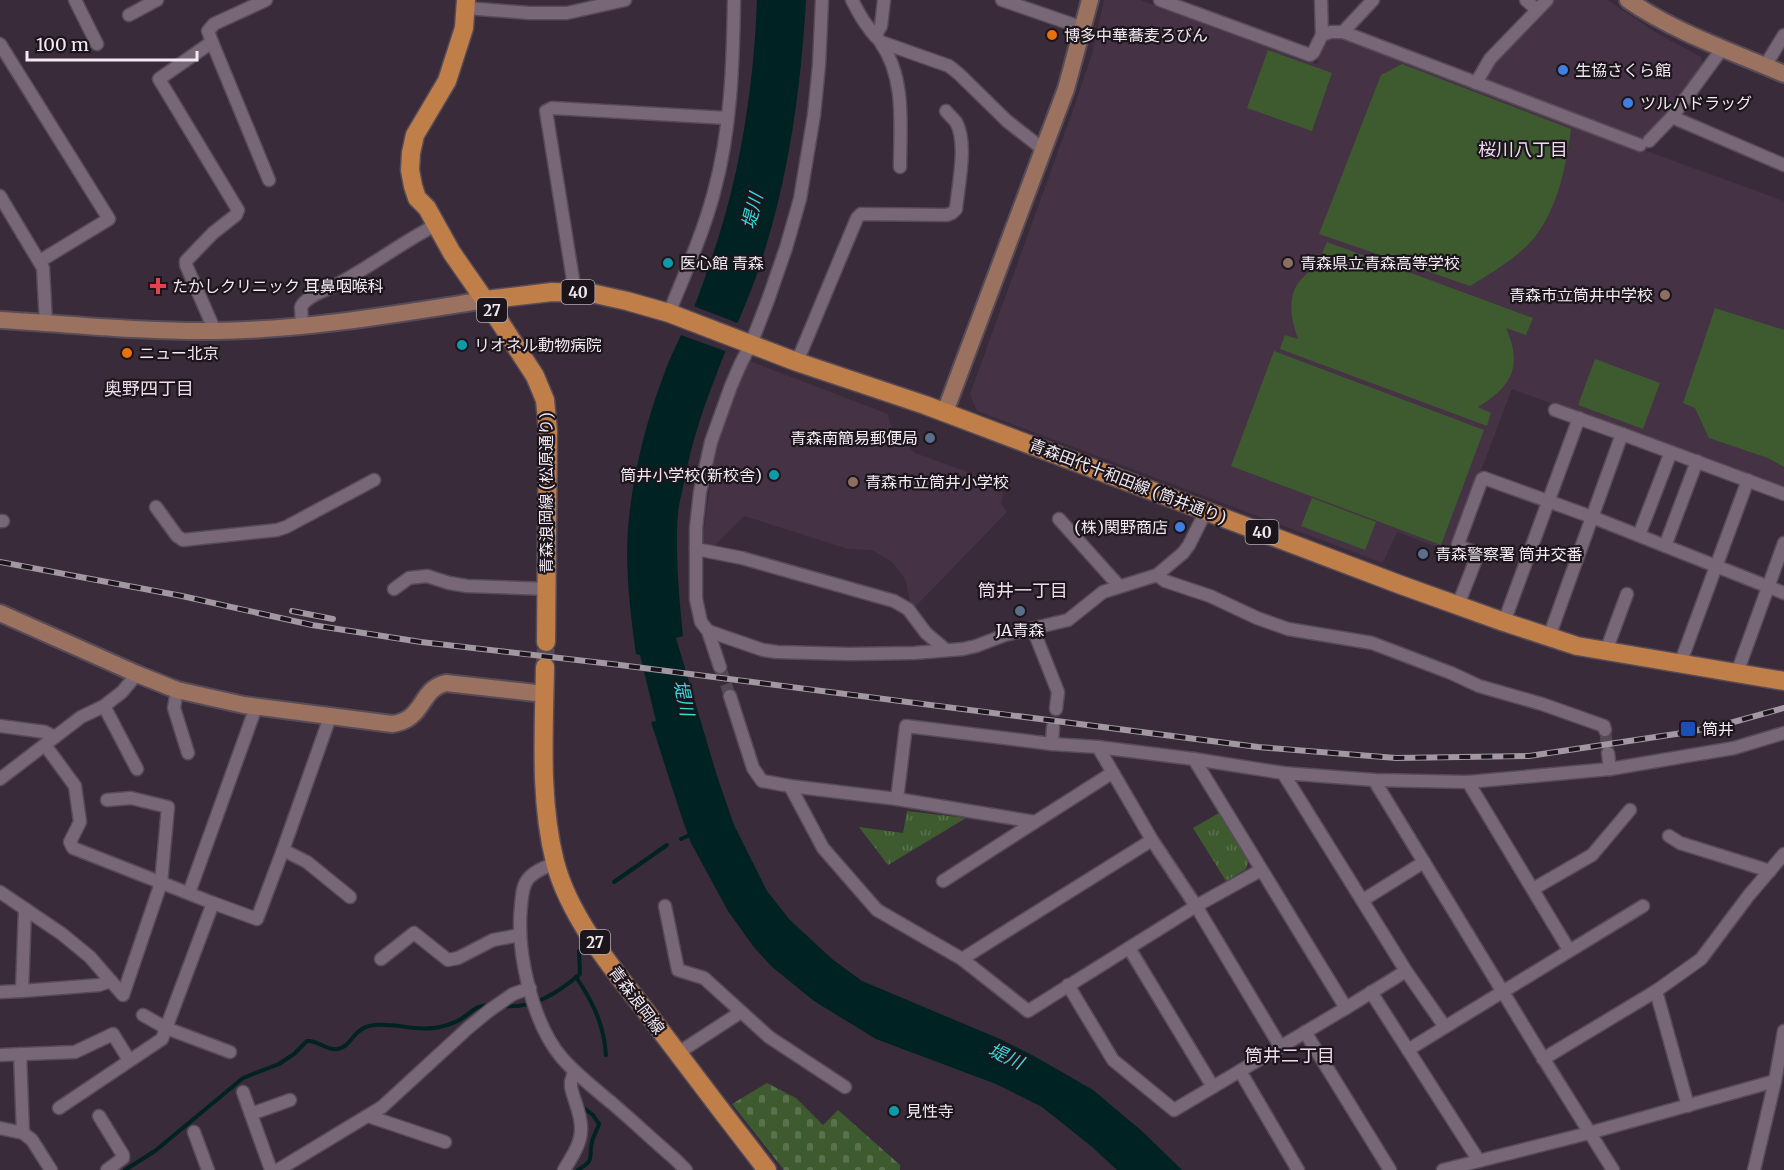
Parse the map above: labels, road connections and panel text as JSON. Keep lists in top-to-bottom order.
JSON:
{
  "streets": {
    "main road": [
      "40",
      "27",
      "青森田代十和田線 (筒井通り)",
      "青森浪岡線 (松原通り)",
      "青森浪岡線"
    ]
  },
  "crossings": [
    ["青森田代十和田線 (筒井通り)", "青森浪岡線 (松原通り)"]
  ],
  "districts": [
    "桜川八丁目",
    "奥野四丁目",
    "筒井一丁目",
    "筒井二丁目"
  ],
  "water": ["堤川"],
  "places": {
    "other": [
      "博多中華蕎麦ろびん",
      "生協さくら館",
      "ツルハドラッグ",
      "医心館 青森",
      "青森県立青森高等学校",
      "青森市立筒井中学校",
      "リオネル動物病院",
      "ニュー北京",
      "青森南簡易郵便局",
      "筒井小学校(新校舎)",
      "青森市立筒井小学校",
      "(株)関野商店",
      "青森警察署 筒井交番",
      "JA青森",
      "見性寺"
    ],
    "health": ["たかしクリニック 耳鼻咽喉科"],
    "transit": ["筒井"]
  },
  "scale_bar": "100 m"
}
